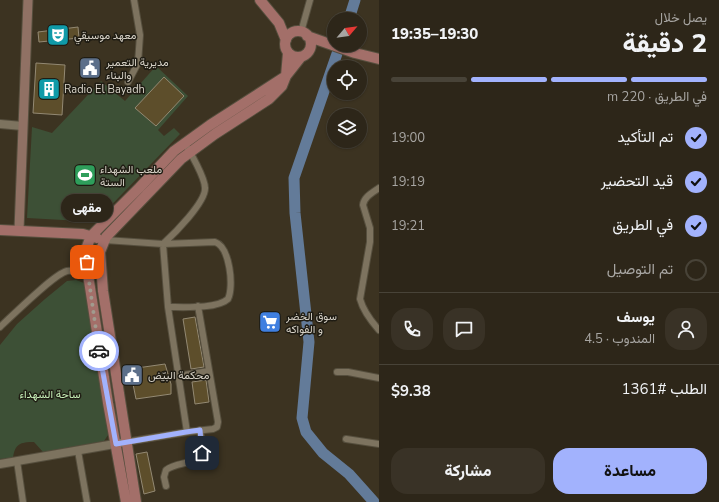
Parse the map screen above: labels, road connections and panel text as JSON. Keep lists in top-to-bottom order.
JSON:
{
  "parks": ["ساحة الشهداء"],
  "places": {
    "theatre": ["معهد موسيقي"],
    "public building": ["مديرية التعمير والبناء", "محكمة البيّض"],
    "building": ["Radio El Bayadh"],
    "sports": ["ملعب الشهداء الستة"],
    "other": ["مقهى"],
    "supermarket": ["سوق الخضر و الفواكه"]
  },
  "north": "top right",
  "page": {
    "heading": ["2 دقيقة", "يصل خلال", "19:30–19:35"],
    "panel": [
      "يوسف",
      "المندوب · 4.5",
      "الطلب #1361",
      "$9.38"
    ],
    "bar": "في الطريق · 220 m",
    "list": [
      ["تم التأكيد", "19:00"],
      ["قيد التحضير", "19:19"],
      ["في الطريق", "19:21"],
      "تم التوصيل"
    ],
    "bubble": "مقهى",
    "buttons": ["مساعدة", "مشاركة"]
  }
}
